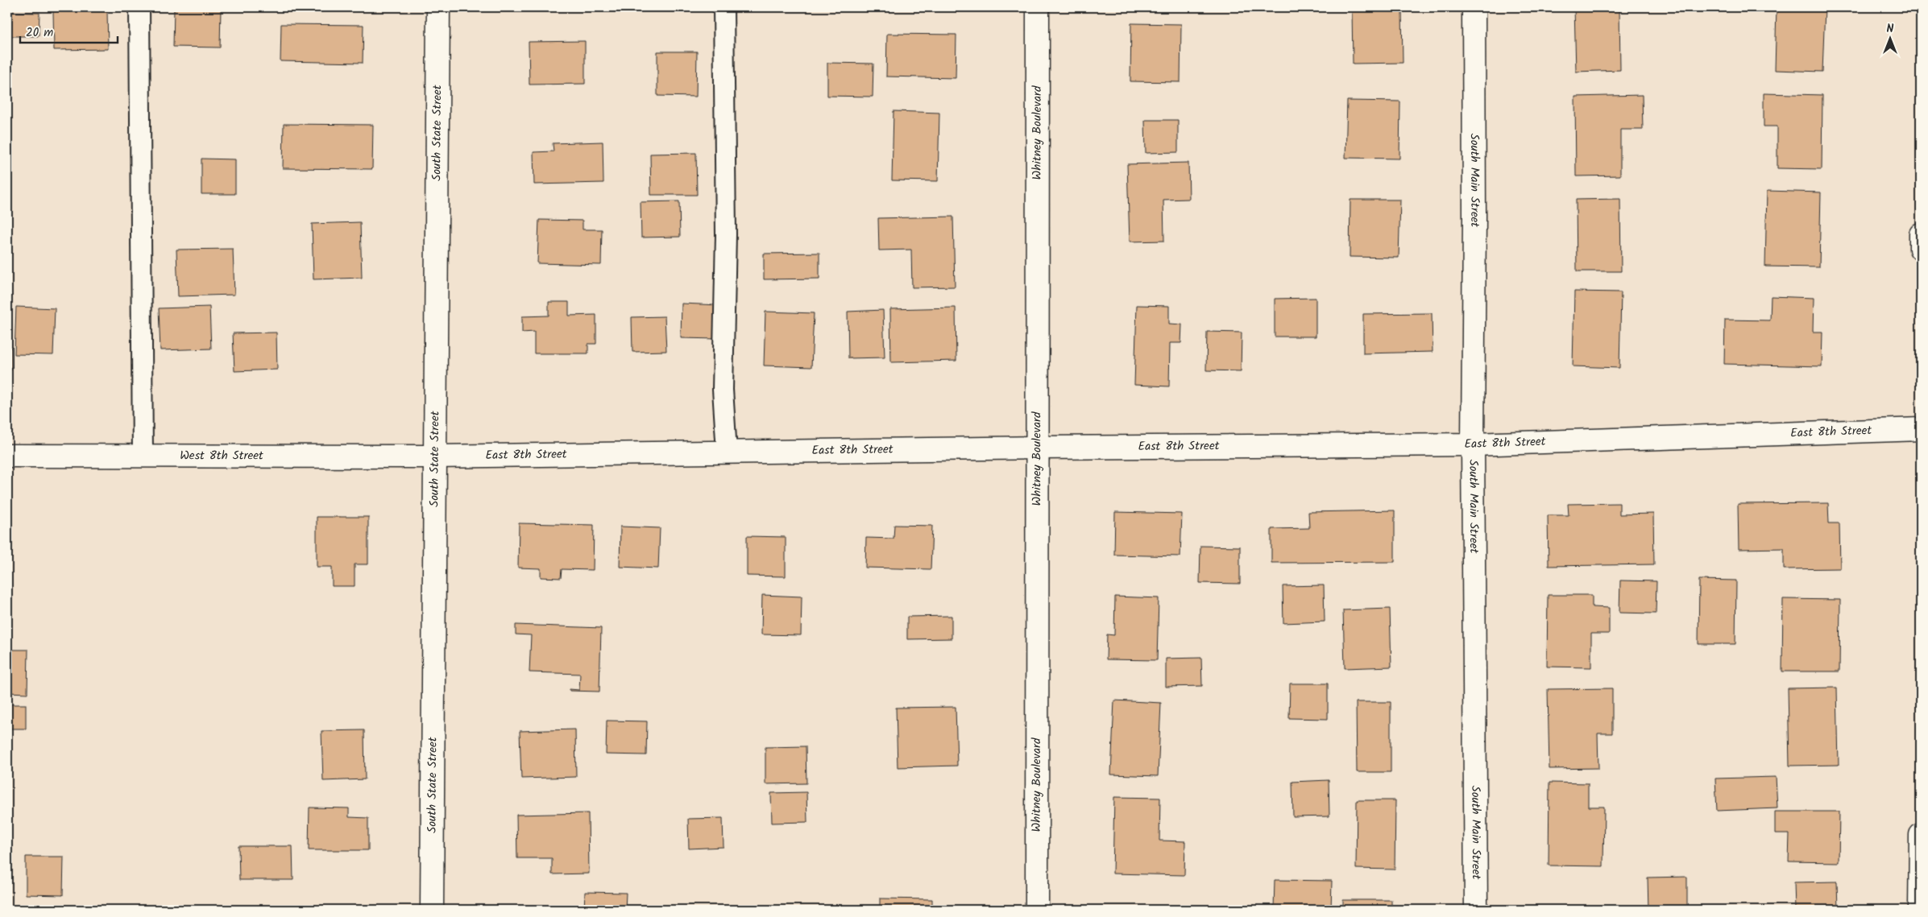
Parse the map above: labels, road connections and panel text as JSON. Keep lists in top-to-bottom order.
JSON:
{
  "streets": {
    "street": [
      "South State Street",
      "Whitney Boulevard",
      "South Main Street",
      "East 8th Street",
      "West 8th Street"
    ]
  },
  "crossings": [
    ["South State Street", "East 8th Street"],
    ["South State Street", "West 8th Street"],
    ["Whitney Boulevard", "East 8th Street"],
    ["South Main Street", "East 8th Street"],
    ["East 8th Street", "West 8th Street"]
  ],
  "scale_bar": "20 m",
  "north": "top"
}
